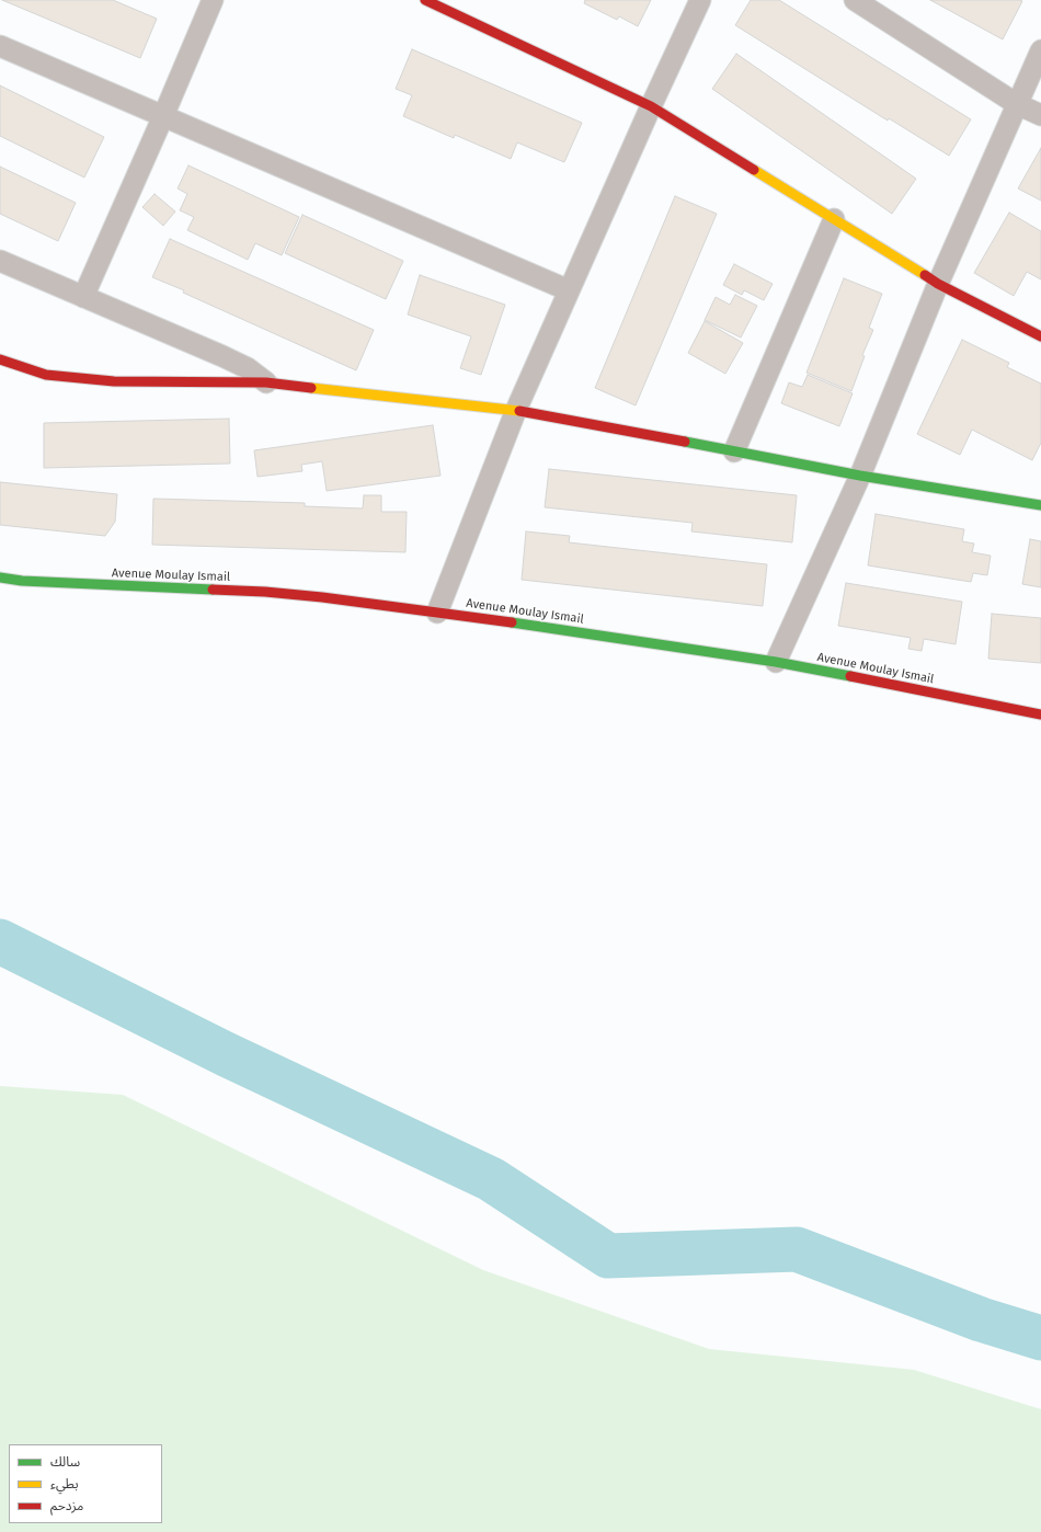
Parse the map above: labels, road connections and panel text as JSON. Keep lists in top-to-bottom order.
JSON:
{
  "streets": {
    "street": ["Avenue Moulay Ismail"]
  },
  "legend": ["سالك", "بطيء", "مزدحم"]
}
